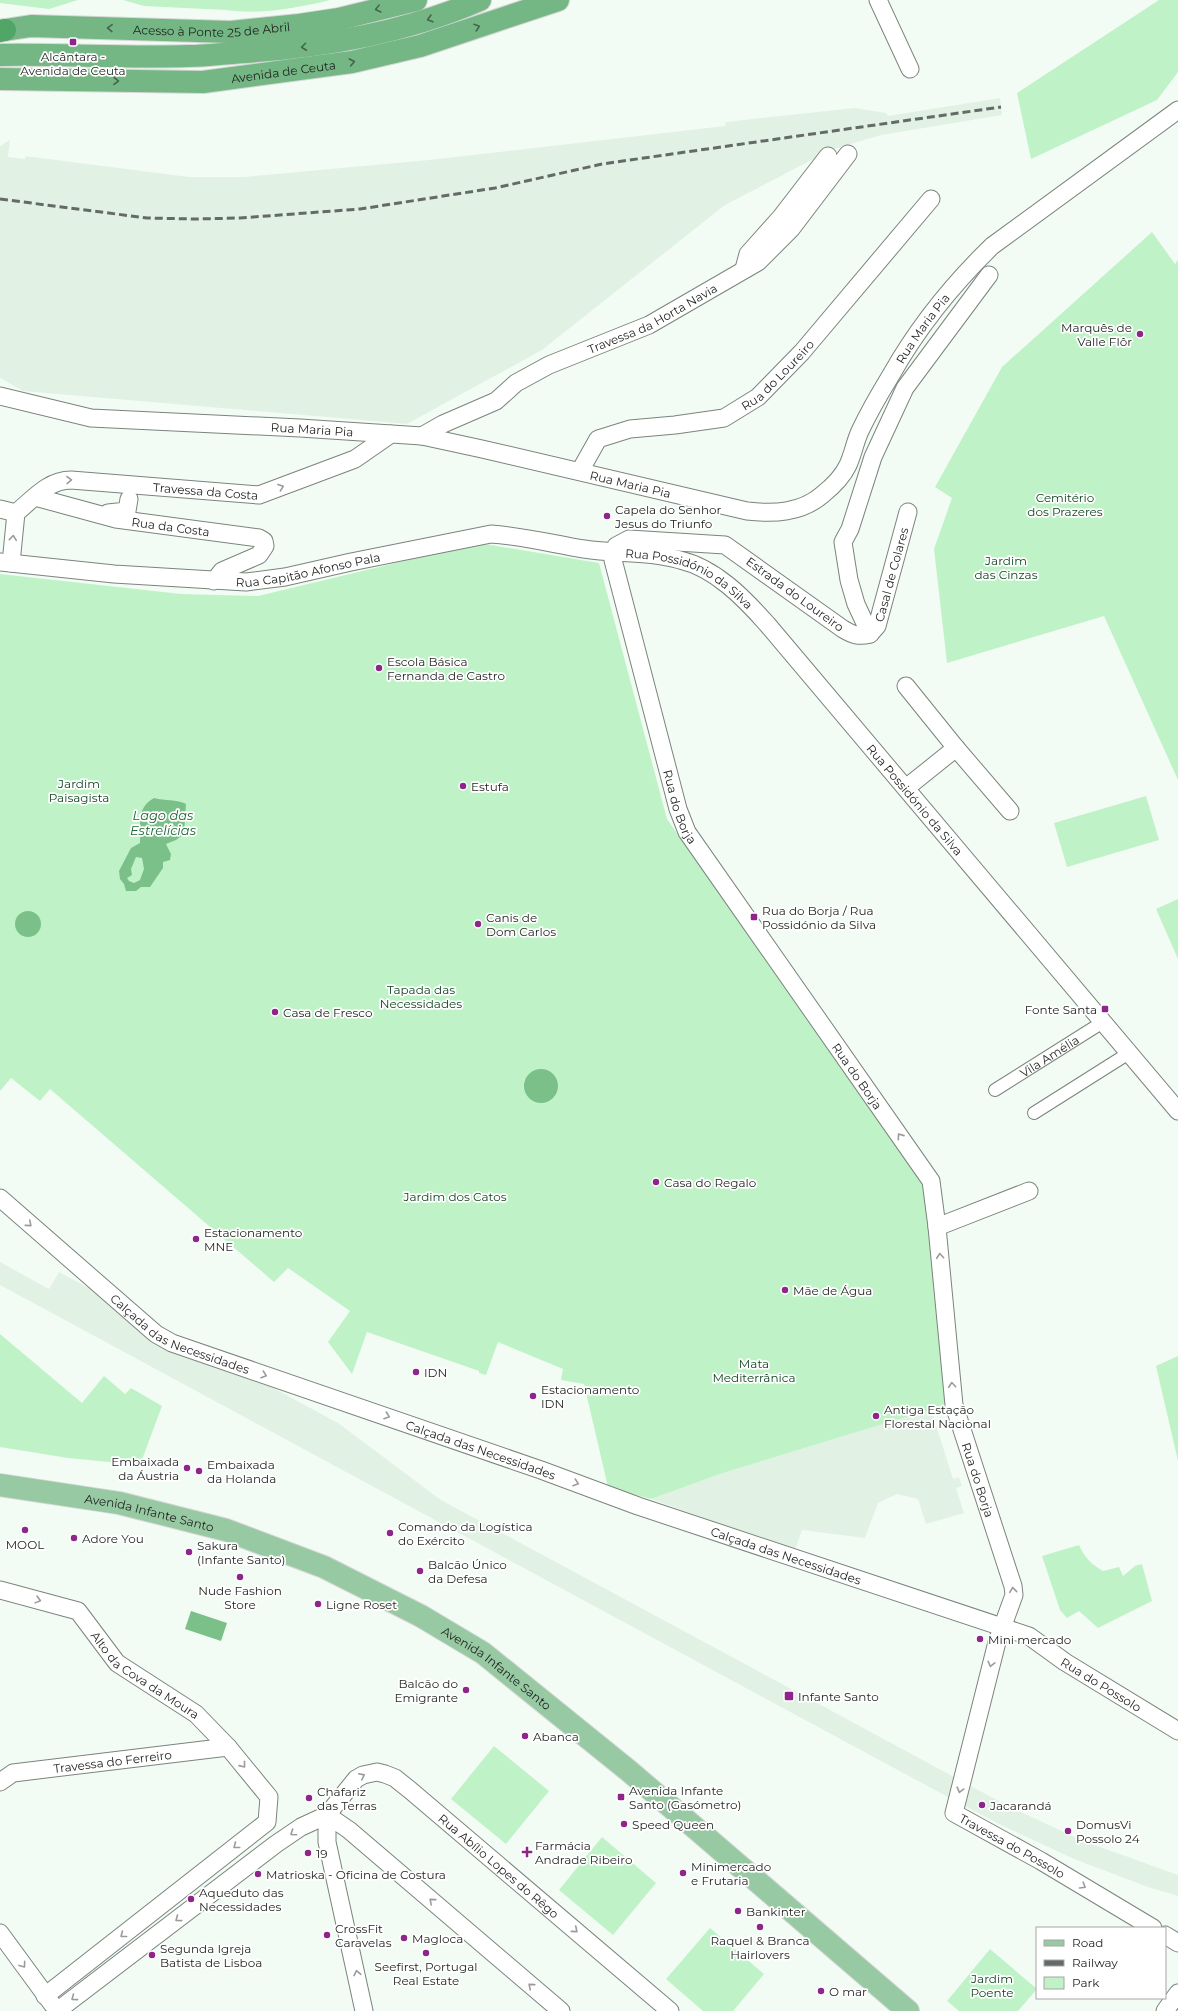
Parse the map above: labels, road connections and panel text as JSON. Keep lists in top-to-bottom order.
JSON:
{
  "streets": {
    "highway": ["Acesso à Ponte 25 de Abril", "Avenida de Ceuta"],
    "main road": ["Avenida Infante Santo"],
    "street": [
      "Travessa da Horta Navia",
      "Rua Maria Pia",
      "Rua do Loureiro",
      "Travessa da Costa",
      "Rua da Costa",
      "Rua Capitão Afonso Pala",
      "Casal de Colares",
      "Rua Possidónio da Silva",
      "Estrada do Loureiro",
      "Rua do Borja",
      "Vila Amélia",
      "Calçada das Necessidades",
      "Alto da Cova da Moura",
      "Rua do Possolo",
      "Travessa do Ferreiro",
      "Travessa do Possolo",
      "Rua Abílio Lopes do Rêgo"
    ]
  },
  "crossings": [
    ["Travessa da Horta Navia", "Rua Maria Pia"],
    ["Rua Maria Pia", "Rua do Loureiro"],
    ["Rua Maria Pia", "Travessa da Costa"],
    ["Travessa da Costa", "Rua da Costa"],
    ["Rua da Costa", "Rua Capitão Afonso Pala"],
    ["Rua Capitão Afonso Pala", "Rua Possidónio da Silva"],
    ["Rua Capitão Afonso Pala", "Estrada do Loureiro"],
    ["Rua Capitão Afonso Pala", "Rua do Borja"],
    ["Casal de Colares", "Estrada do Loureiro"],
    ["Rua Possidónio da Silva", "Estrada do Loureiro"],
    ["Rua Possidónio da Silva", "Rua do Borja"],
    ["Rua Possidónio da Silva", "Vila Amélia"],
    ["Estrada do Loureiro", "Rua do Borja"],
    ["Rua do Borja", "Calçada das Necessidades"],
    ["Rua do Borja", "Rua do Possolo"],
    ["Rua do Borja", "Travessa do Possolo"],
    ["Calçada das Necessidades", "Rua do Possolo"],
    ["Calçada das Necessidades", "Travessa do Possolo"],
    ["Alto da Cova da Moura", "Travessa do Ferreiro"],
    ["Rua do Possolo", "Travessa do Possolo"]
  ],
  "one_way": [
    "Acesso à Ponte 25 de Abril",
    "Travessa da Costa",
    "Rua do Borja",
    "Calçada das Necessidades"
  ],
  "water": ["Lago das Estrelícias"],
  "parks": [
    "Cemitério dos Prazeres",
    "Jardim das Cinzas",
    "Jardim Paisagista",
    "Tapada das Necessidades",
    "Jardim dos Catos",
    "Mata Mediterrânica",
    "Jardim Poente"
  ],
  "places": {
    "transit": [
      "Alcântara - Avenida de Ceuta",
      "Rua do Borja / Rua Possidónio da Silva",
      "Fonte Santa",
      "Infante Santo",
      "Avenida Infante Santo (Gasómetro)"
    ],
    "other": [
      "Marquês de Valle Flôr",
      "Capela do Senhor Jesus do Triunfo",
      "Escola Básica Fernanda de Castro",
      "Estufa",
      "Canis de Dom Carlos",
      "Casa de Fresco",
      "Casa do Regalo",
      "Estacionamento MNE",
      "Mãe de Água",
      "IDN",
      "Estacionamento IDN",
      "Antiga Estação Florestal Nacional",
      "Embaixada da Áustria",
      "Embaixada da Holanda",
      "MOOL",
      "Comando da Logística do Exército",
      "Adore You",
      "Sakura (Infante Santo)",
      "Balcão Único da Defesa",
      "Nude Fashion Store",
      "Ligne Roset",
      "Mini mercado",
      "Balcão do Emigrante",
      "Abanca",
      "Chafariz das Terras",
      "Jacarandá",
      "Speed Queen",
      "DomusVi Possolo 24",
      "19",
      "Minimercado e Frutaria",
      "Matrioska - Oficina de Costura",
      "Aqueduto das Necessidades",
      "Bankinter",
      "Raquel & Branca Hairlovers",
      "CrossFit Caravelas",
      "Magloca",
      "Seefirst, Portugal Real Estate",
      "Segunda Igreja Batista de Lisboa",
      "O mar"
    ],
    "health": ["Farmácia Andrade Ribeiro"]
  },
  "legend": ["Road", "Railway", "Park"]
}
